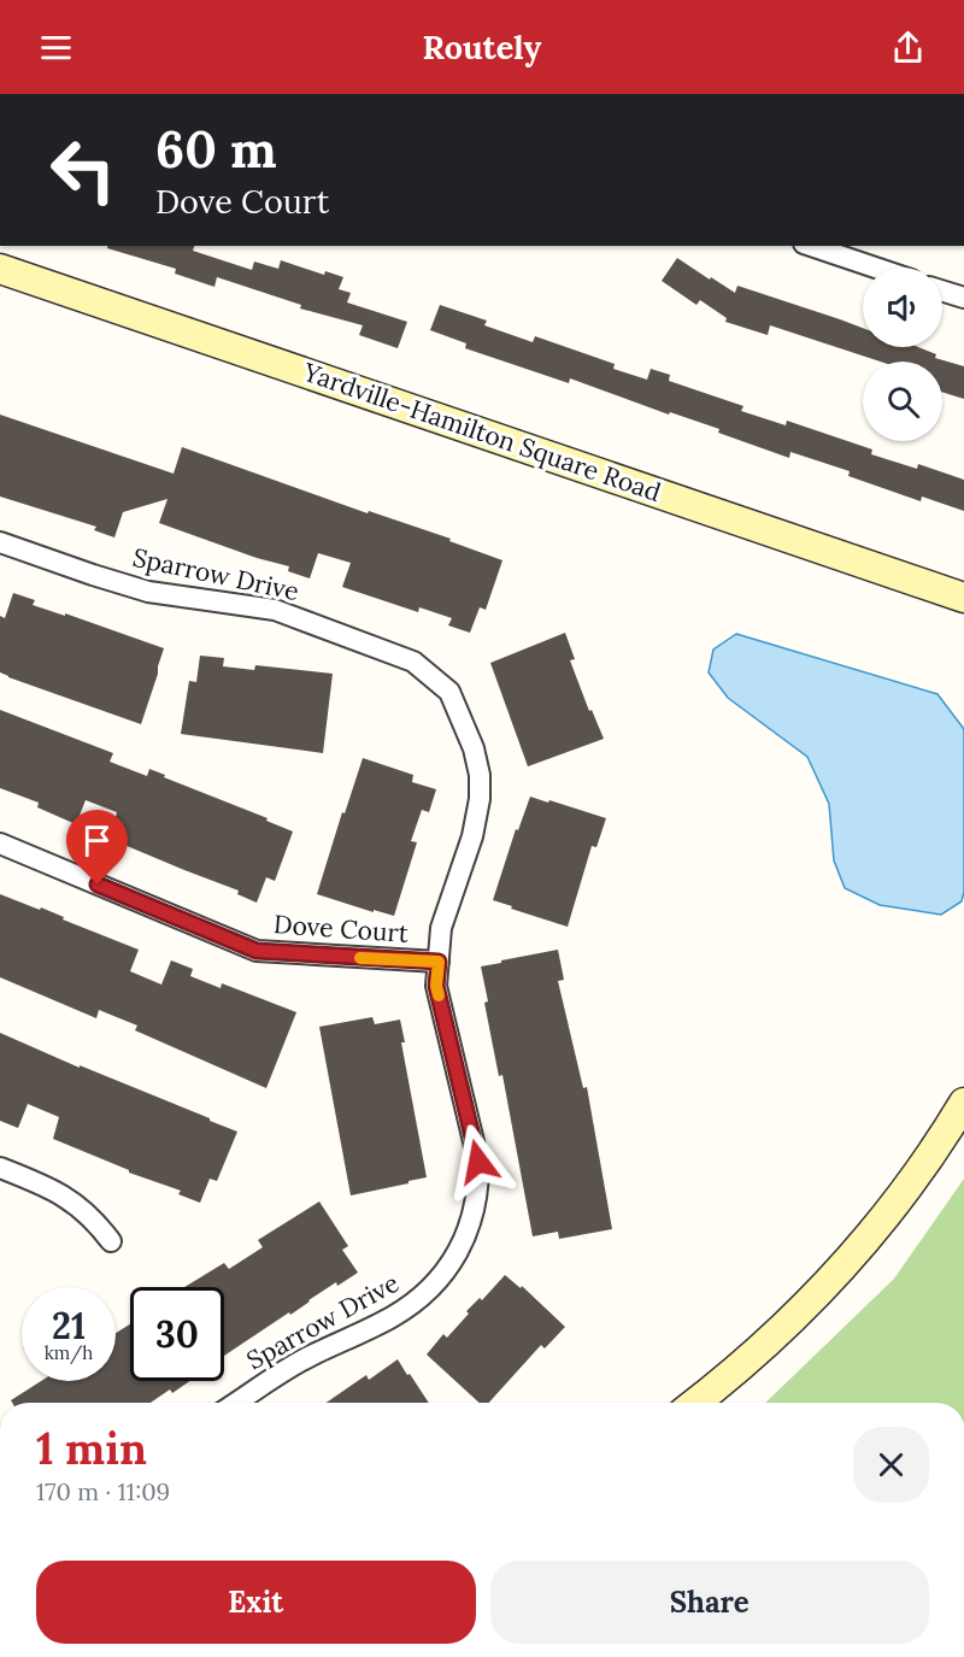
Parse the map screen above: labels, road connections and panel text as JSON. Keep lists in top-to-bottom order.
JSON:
{
  "streets": {
    "street": ["Yardville-Hamilton Square Road", "Sparrow Drive", "Dove Court"]
  },
  "crossings": [
    ["Sparrow Drive", "Dove Court"]
  ],
  "page": {
    "header": "Routely",
    "turn": ["60 m", "Dove Court"],
    "speed": "21 km/h",
    "limit": "30",
    "heading": ["1 min", "170 m · 11:09"],
    "buttons": ["Exit", "Share"]
  }
}
